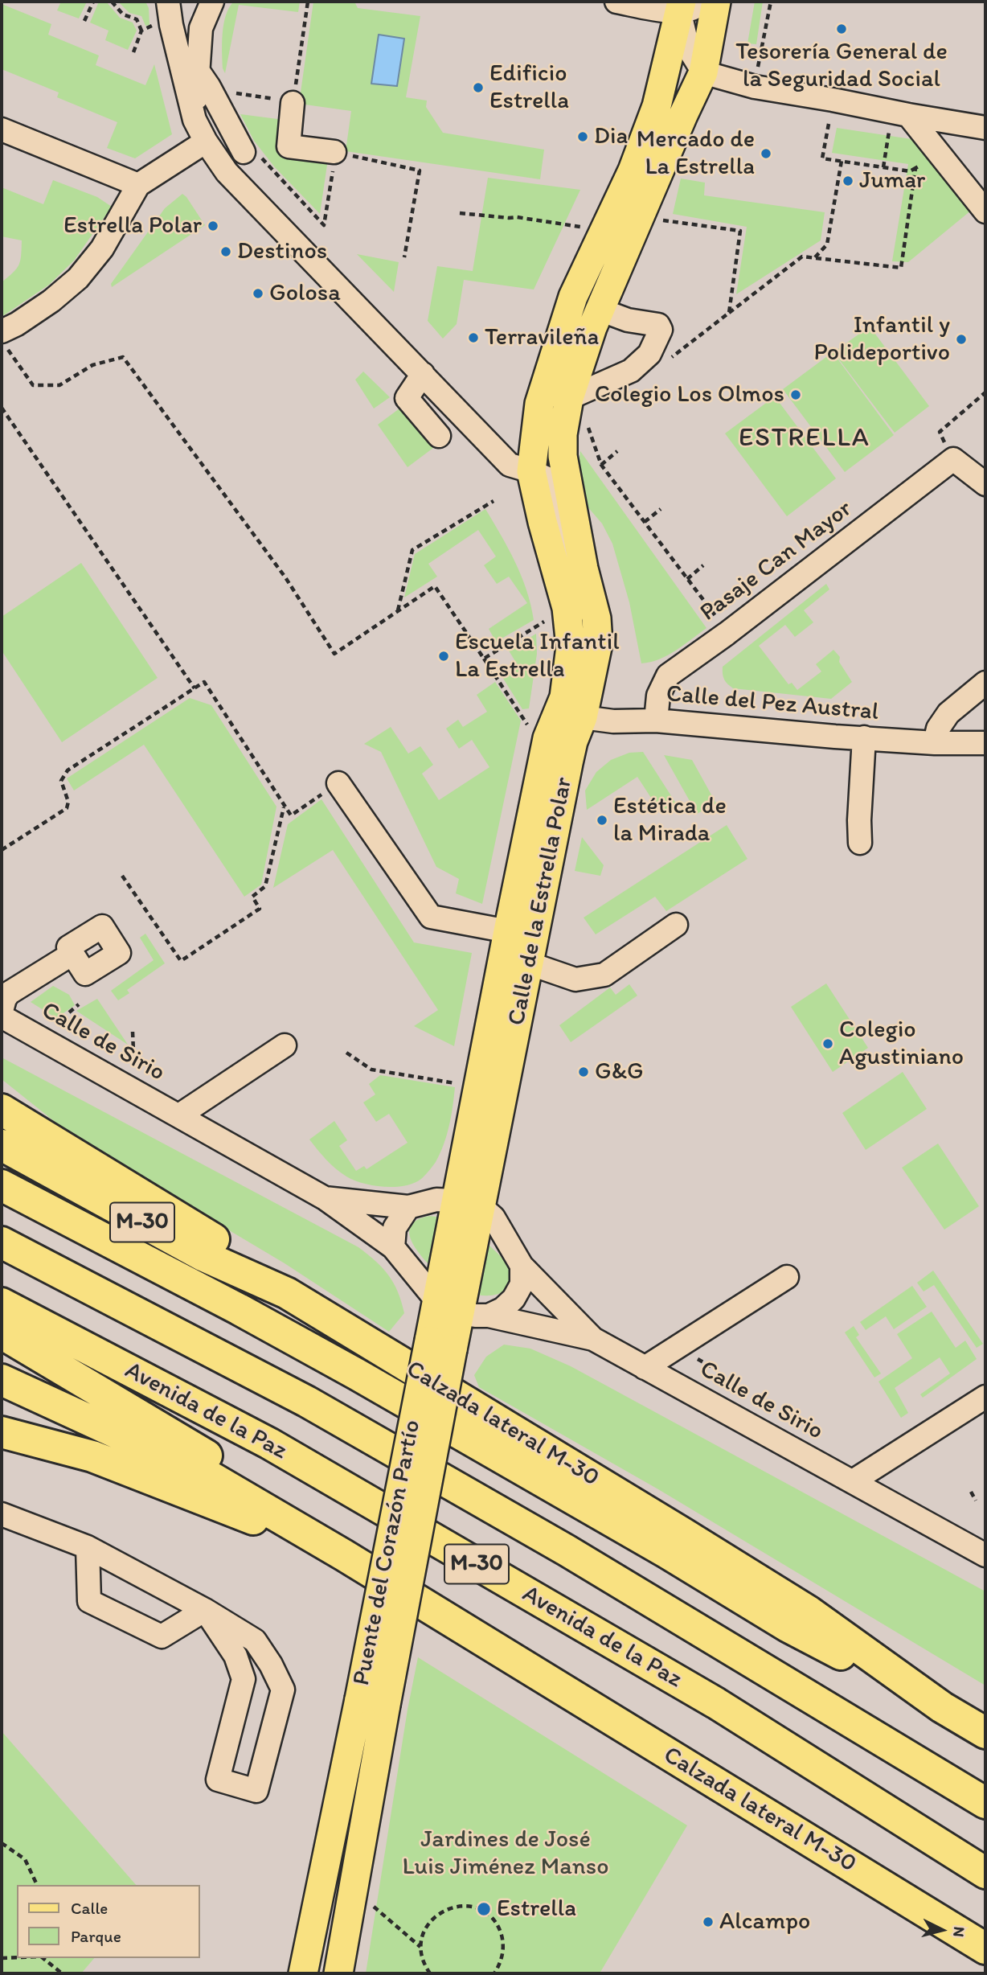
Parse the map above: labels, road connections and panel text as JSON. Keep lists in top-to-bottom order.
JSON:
{
  "streets": {
    "highway": ["M-30", "Avenida de la Paz", "Calzada lateral M-30"],
    "main road": ["Calle de la Estrella Polar", "Puente del Corazón Partío"],
    "street": ["Pasaje Can Mayor", "Calle del Pez Austral", "Calle de Sirio"]
  },
  "crossings": [
    ["Pasaje Can Mayor", "Calle del Pez Austral"],
    ["Calle del Pez Austral", "Calle de la Estrella Polar"],
    ["Calle de la Estrella Polar", "Calle de Sirio"],
    ["Calle de la Estrella Polar", "Puente del Corazón Partío"]
  ],
  "districts": ["ESTRELLA"],
  "parks": ["Jardines de José Luis Jiménez Manso"],
  "places": [
    "Tesorería General de la Seguridad Social",
    "Edificio Estrella",
    "Dia",
    "Mercado de La Estrella",
    "Jumar",
    "Estrella Polar",
    "Destinos",
    "Golosa",
    "Terravileña",
    "Infantil y Polideportivo",
    "Colegio Los Olmos",
    "Escuela Infantil La Estrella",
    "Estética de la Mirada",
    "Colegio Agustiniano",
    "G&G",
    "Estrella",
    "Alcampo"
  ],
  "legend": ["Calle", "Parque"],
  "north": "right"
}
